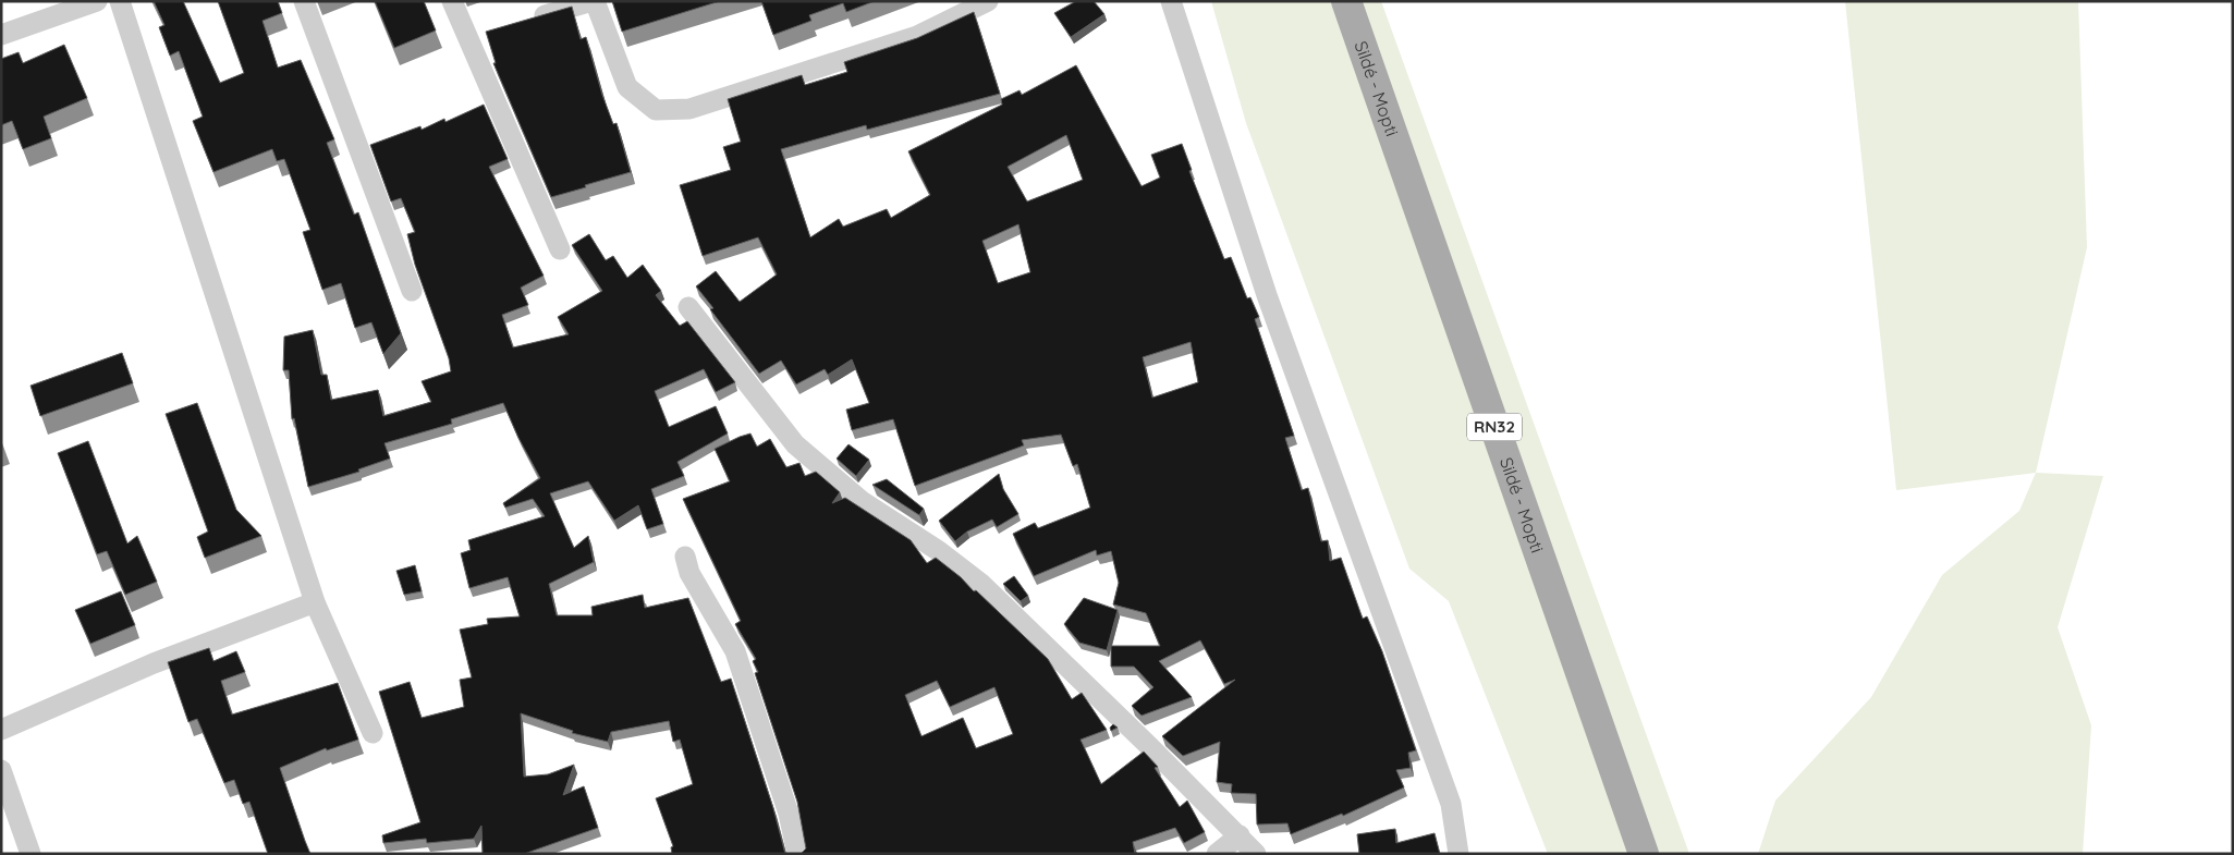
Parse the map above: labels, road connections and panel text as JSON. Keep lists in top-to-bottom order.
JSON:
{
  "streets": {
    "main road": ["Sildé - Mopti", "RN32"]
  }
}
